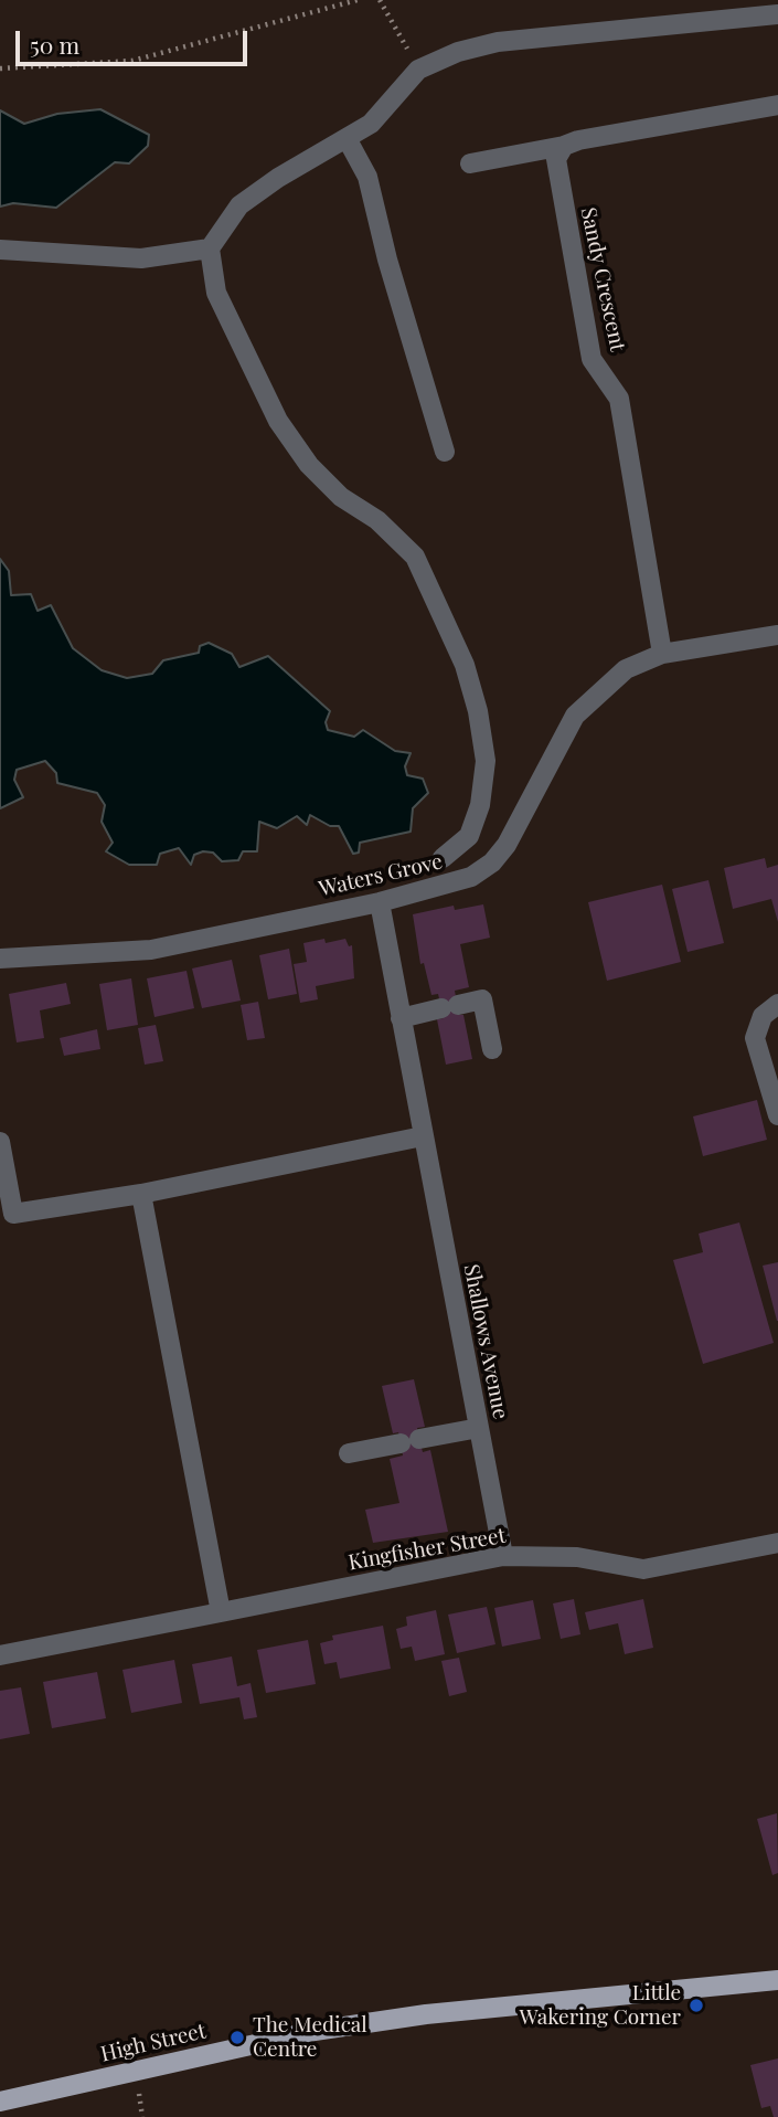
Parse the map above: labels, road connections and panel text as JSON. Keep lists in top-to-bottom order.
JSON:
{
  "streets": {
    "main road": ["High Street"],
    "street": [
      "Sandy Crescent",
      "Waters Grove",
      "Shallows Avenue",
      "Kingfisher Street"
    ]
  },
  "crossings": [
    ["Sandy Crescent", "Waters Grove"],
    ["Waters Grove", "Shallows Avenue"],
    ["Shallows Avenue", "Kingfisher Street"]
  ],
  "places": ["Little Wakering Corner", "The Medical Centre"],
  "scale_bar": "50 m"
}
